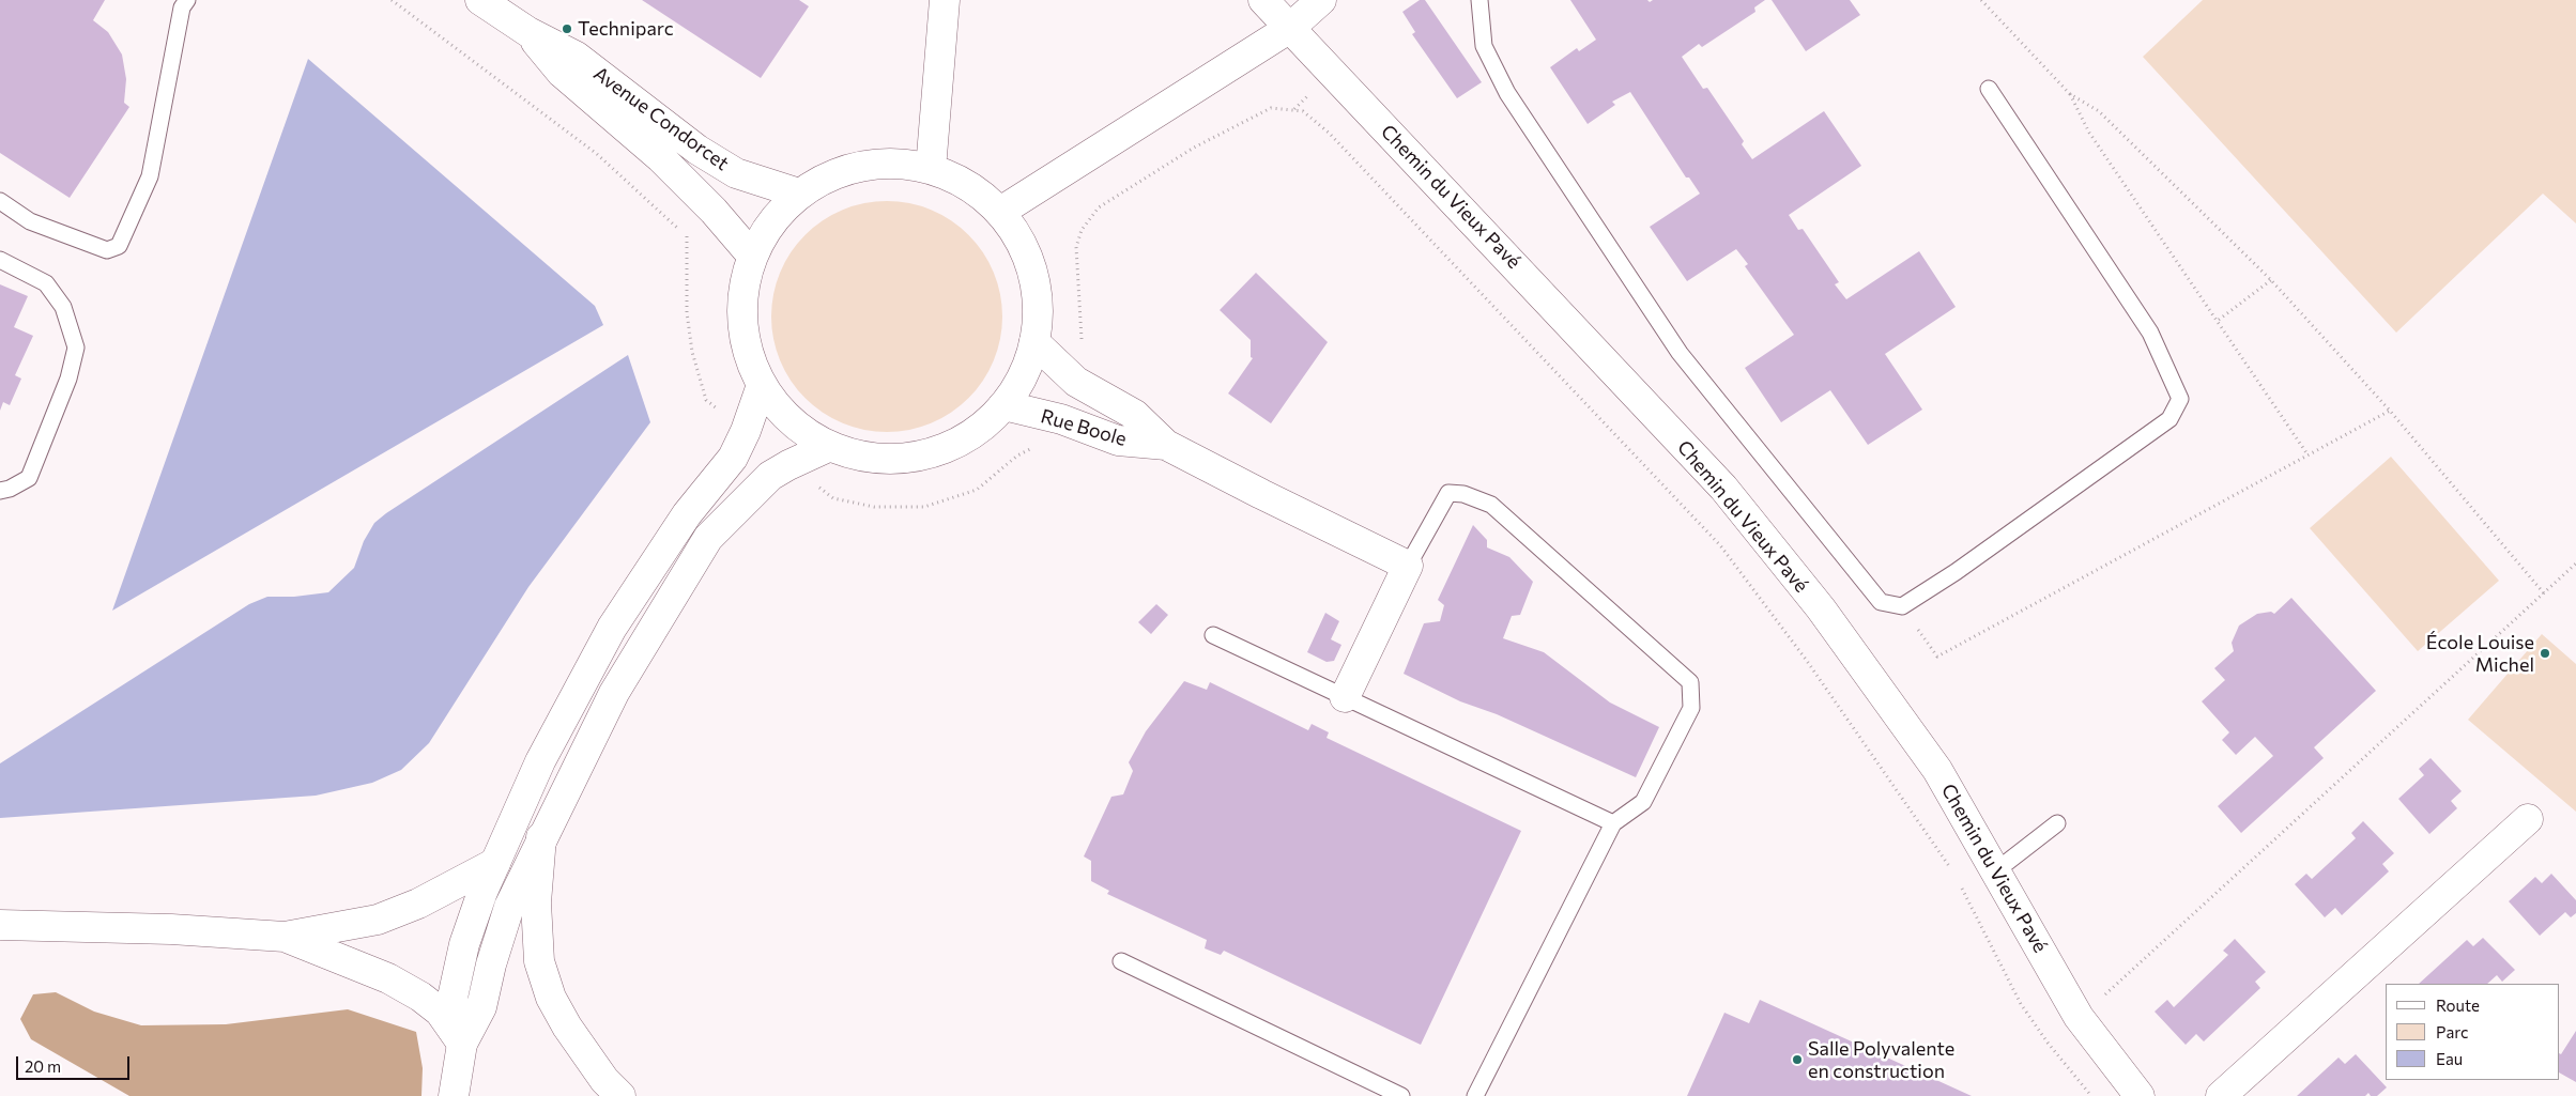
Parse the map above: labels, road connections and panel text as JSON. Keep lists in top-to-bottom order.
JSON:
{
  "streets": {
    "main road": ["Avenue Condorcet", "Chemin du Vieux Pavé", "Rue Boole"]
  },
  "places": ["Techniparc", "École Louise Michel", "Salle Polyvalente en construction"],
  "legend": ["Route", "Parc", "Eau"],
  "scale_bar": "20 m"
}
